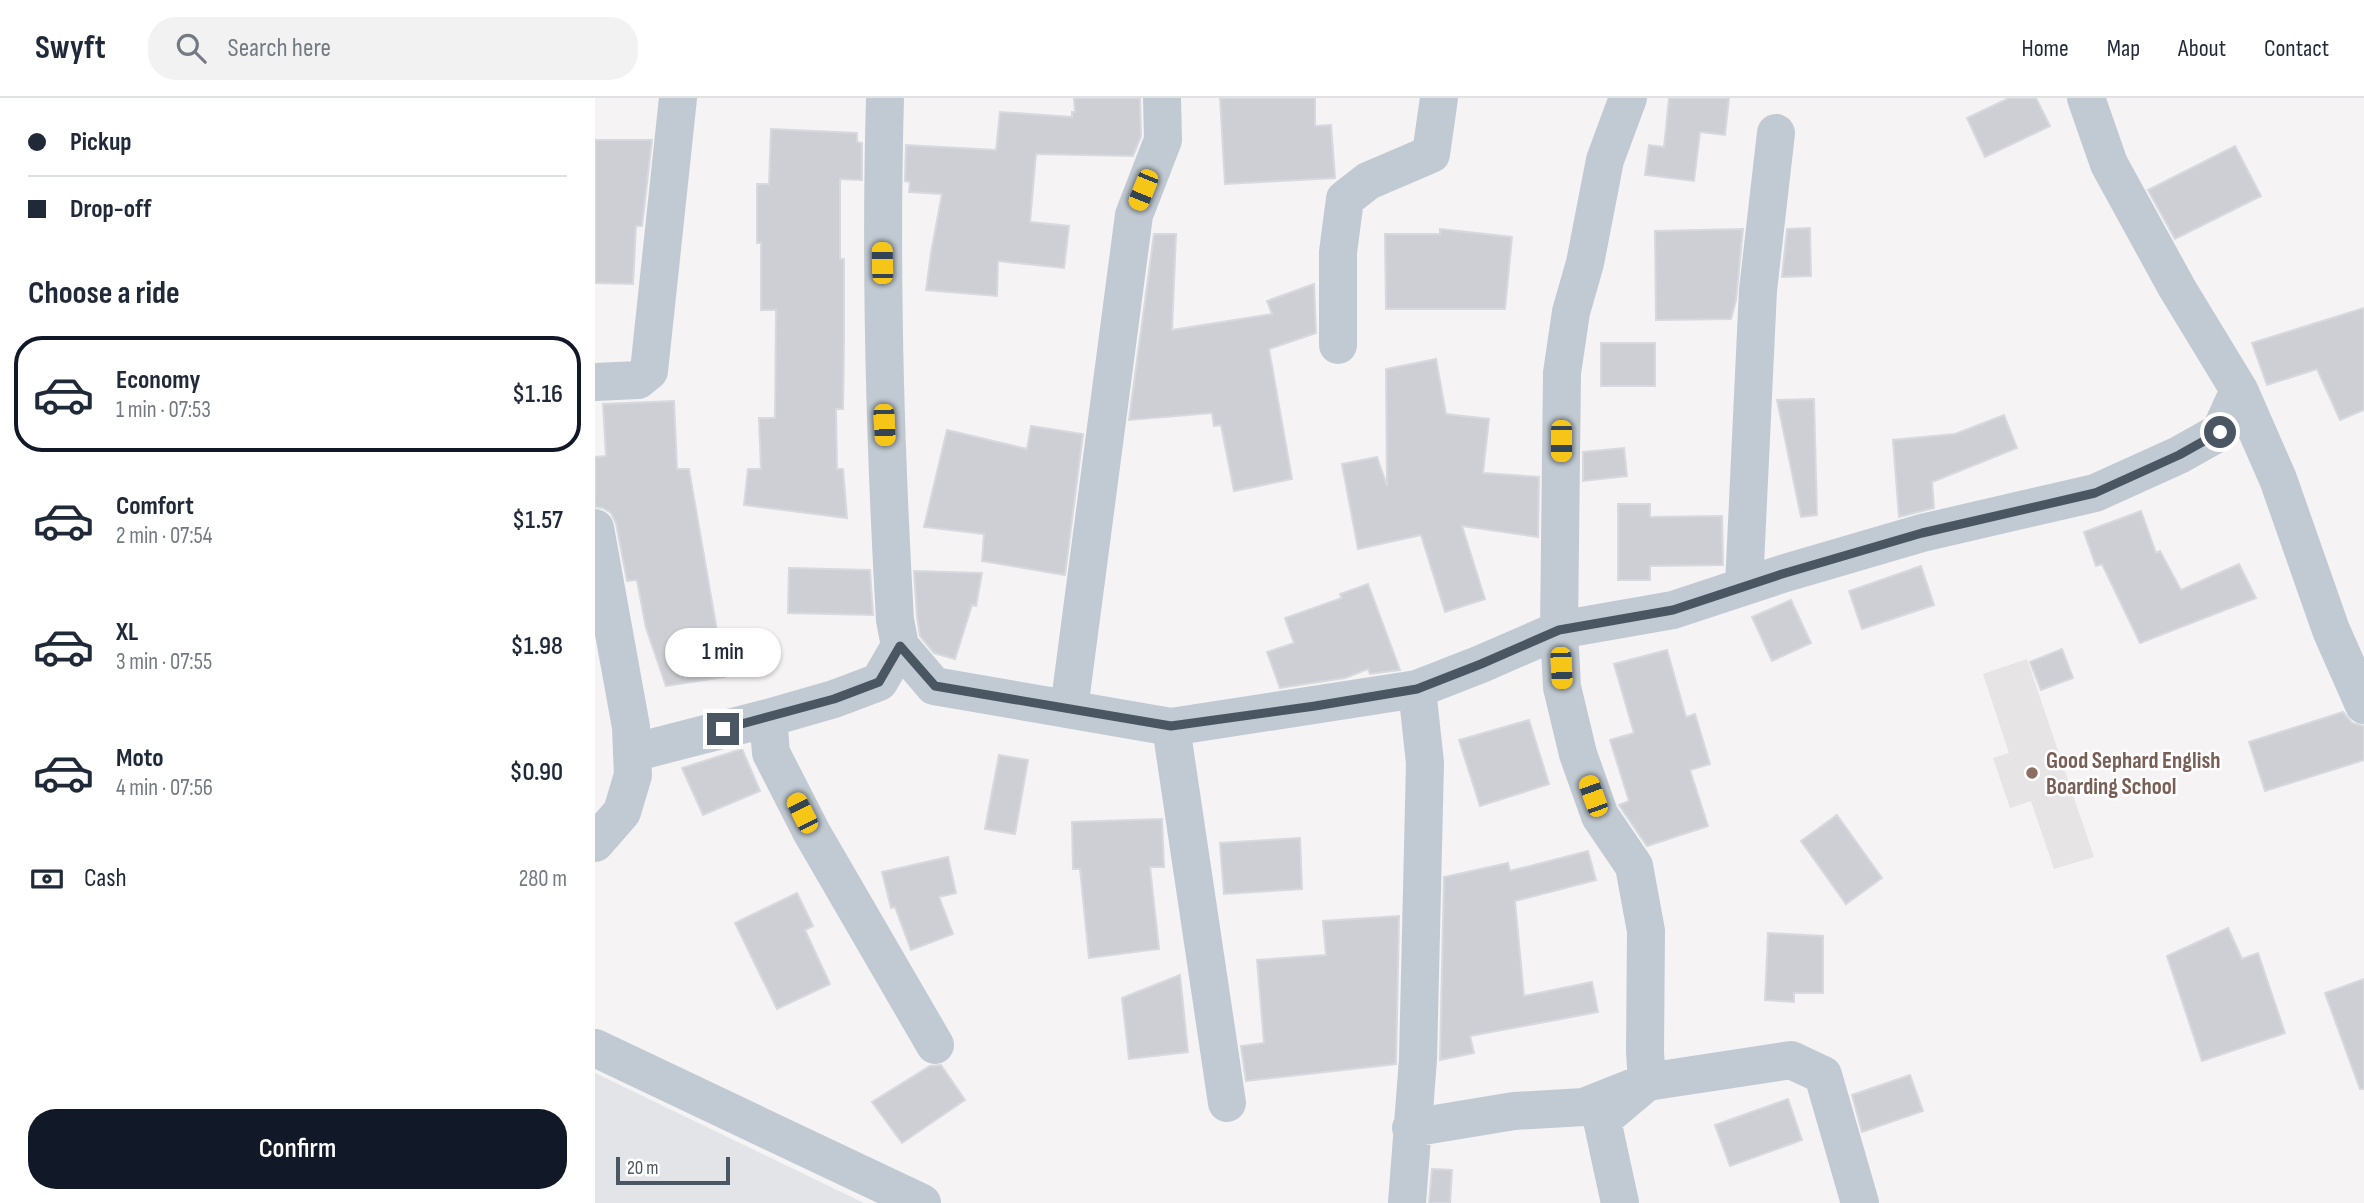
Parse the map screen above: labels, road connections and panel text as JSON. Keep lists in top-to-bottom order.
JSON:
{
  "places": ["Good Sephard English Boarding School"],
  "scale_bar": "20 m",
  "page": {
    "header": "Swyft",
    "search": "Search here",
    "nav": [
      "Home",
      "Map",
      "About",
      "Contact"
    ],
    "banner": ["Pickup", "Drop-off"],
    "heading": "Choose a ride",
    "list": [
      {
        "name": "Economy",
        "note": "1 min · 07:53",
        "value": "$1.16"
      },
      {
        "name": "Comfort",
        "note": "2 min · 07:54",
        "value": "$1.57"
      },
      {
        "name": "XL",
        "note": "3 min · 07:55",
        "value": "$1.98"
      },
      {
        "name": "Moto",
        "note": "4 min · 07:56",
        "value": "$0.90"
      }
    ],
    "bubble": "1 min",
    "pay": ["Cash", "280 m"],
    "buttons": "Confirm",
    "scale": "20 m"
  }
}
